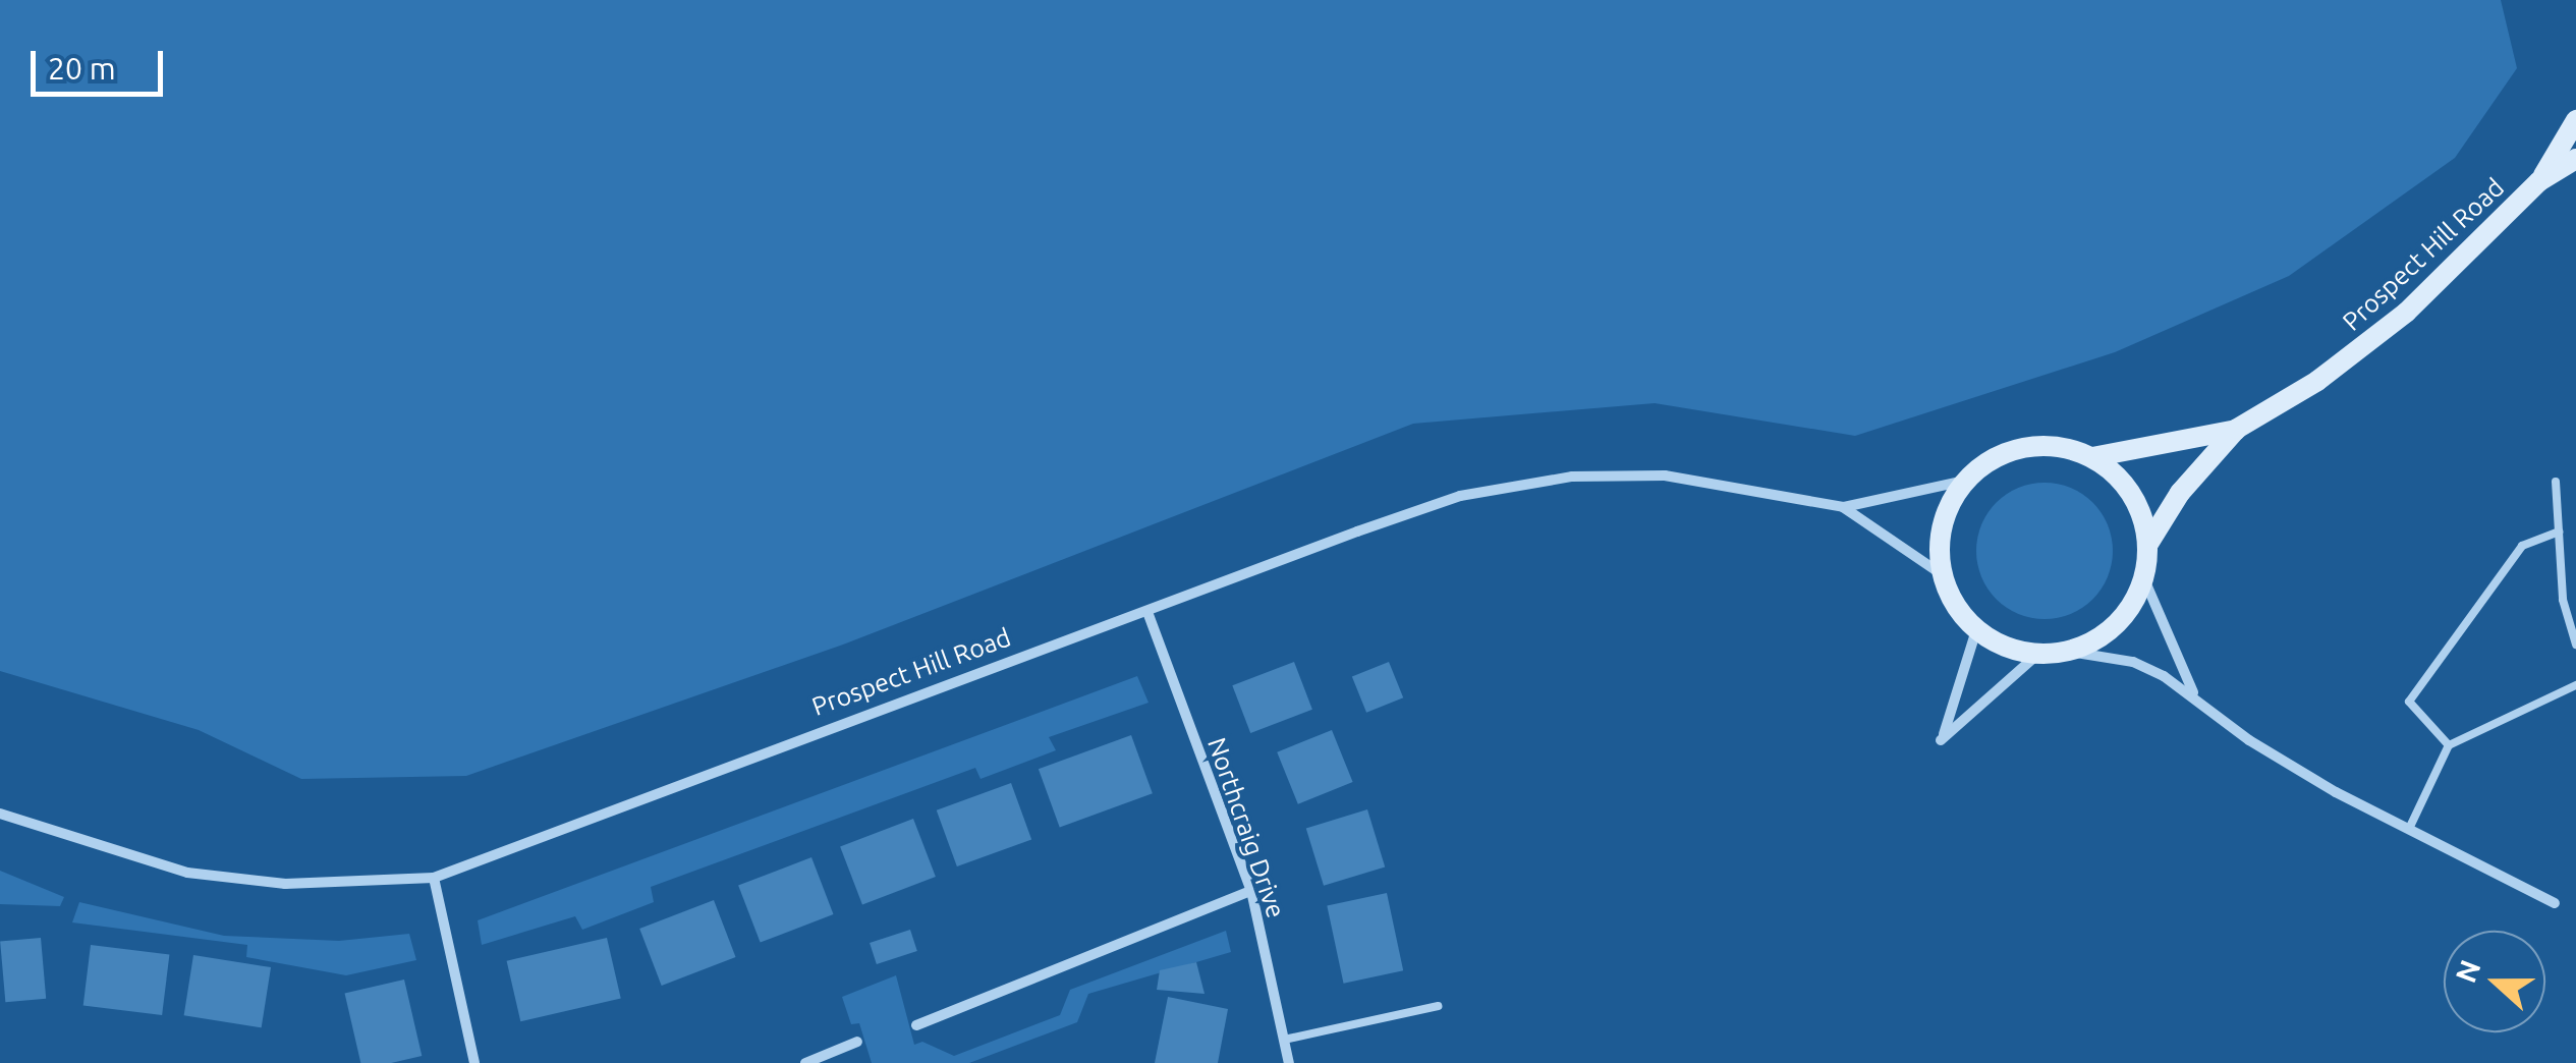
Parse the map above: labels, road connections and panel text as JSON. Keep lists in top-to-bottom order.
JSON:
{
  "streets": {
    "street": ["Prospect Hill Road", "Northcraig Drive"]
  },
  "crossings": [
    ["Prospect Hill Road", "Northcraig Drive"]
  ],
  "scale_bar": "20 m",
  "north": "left"
}
